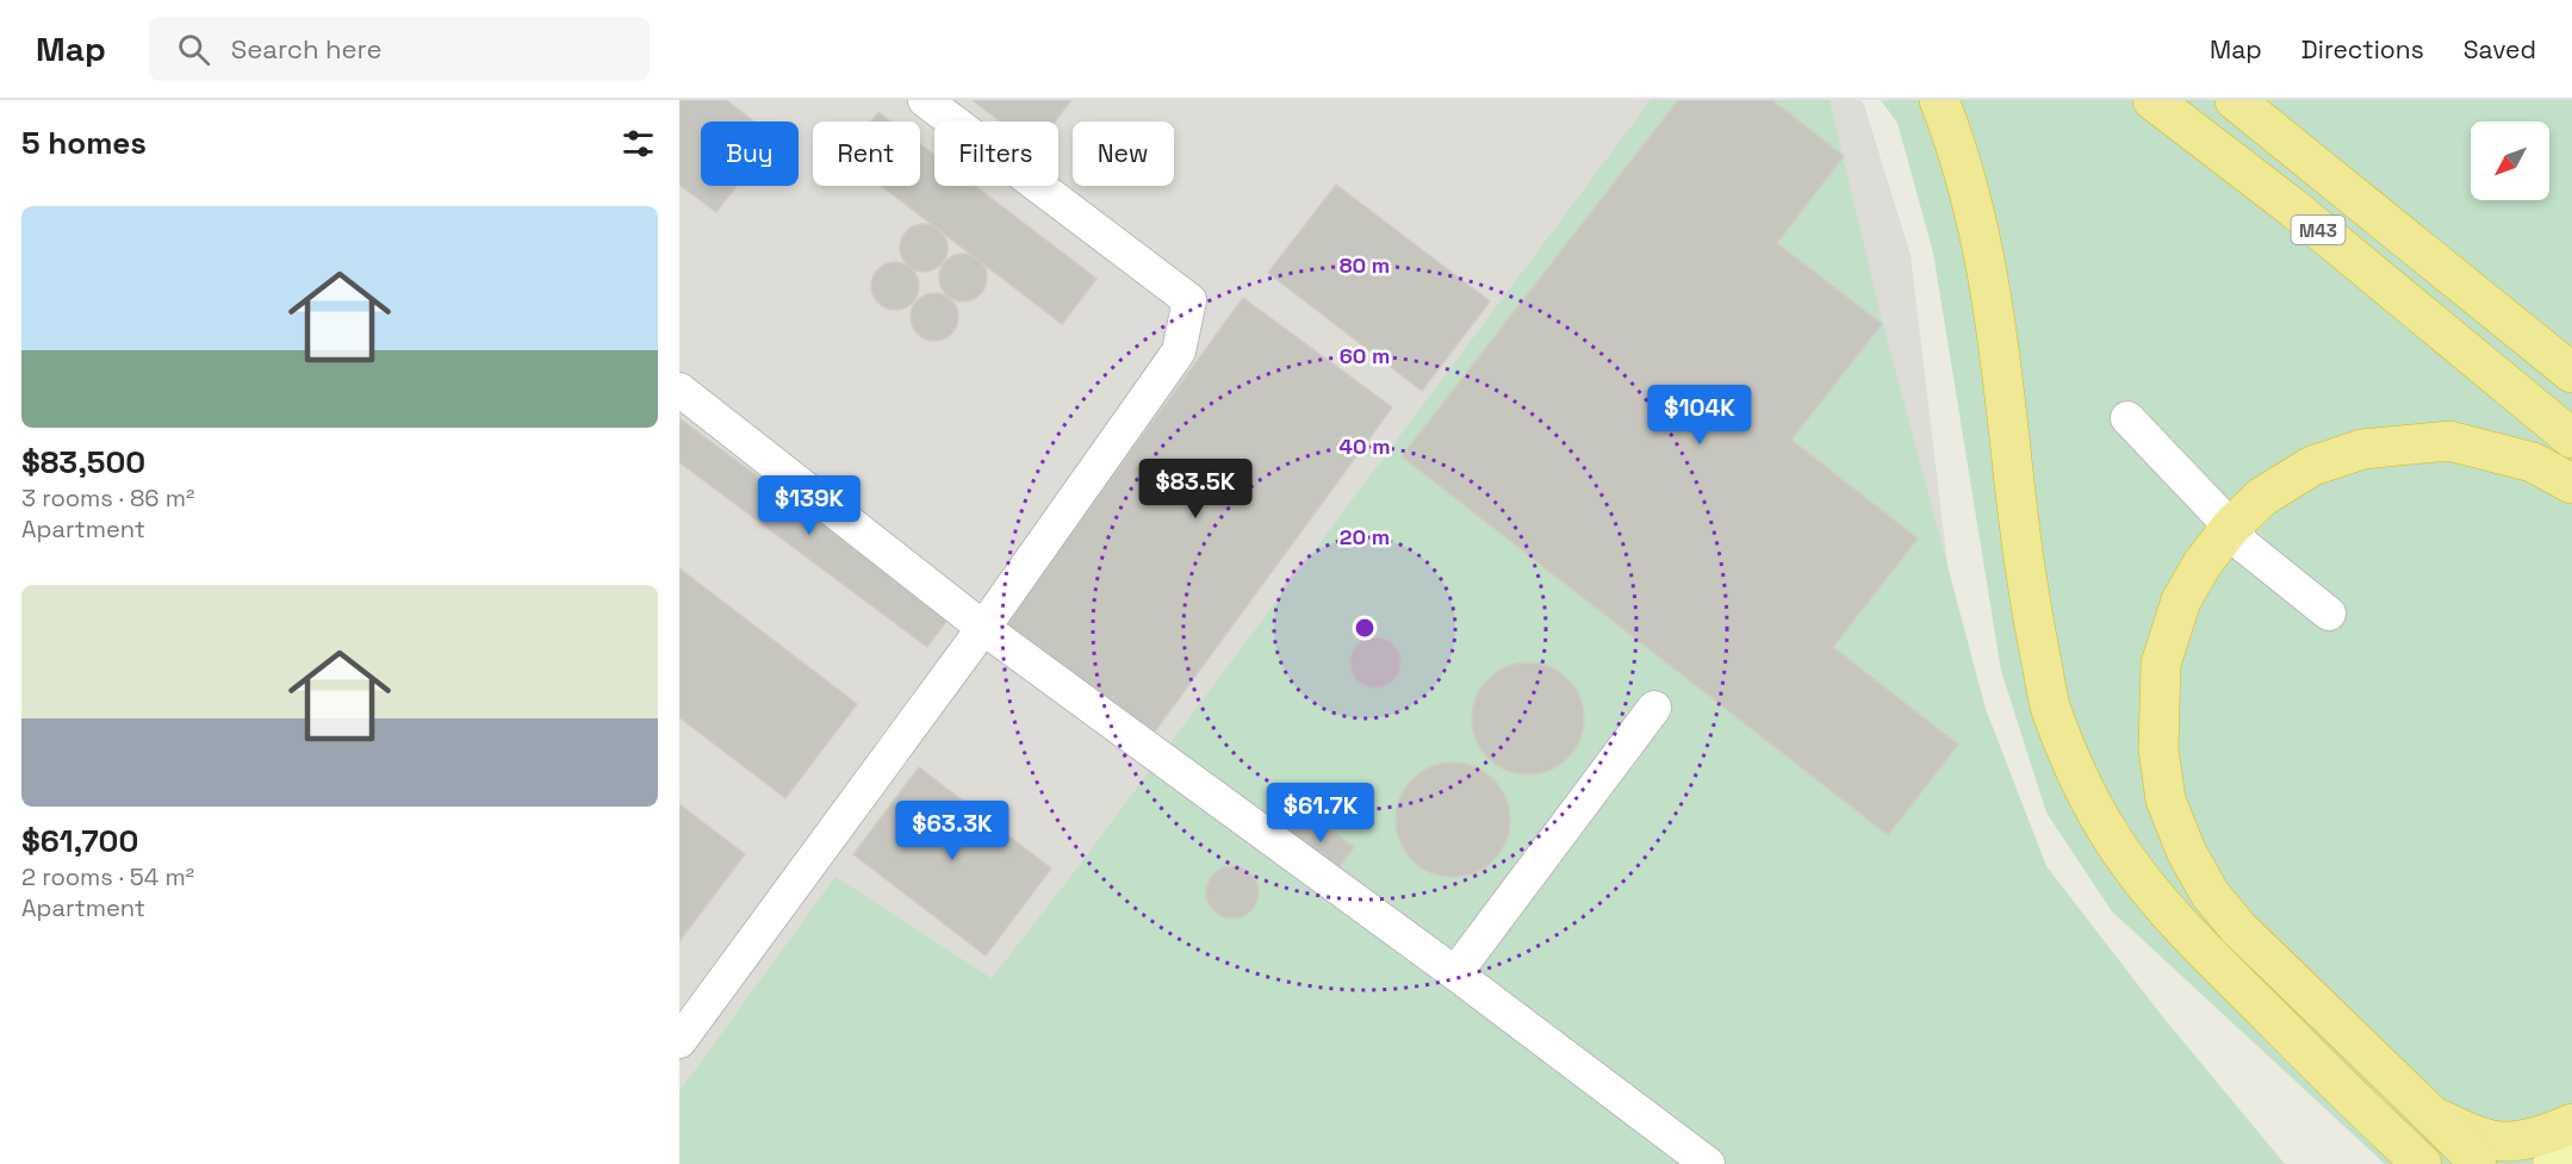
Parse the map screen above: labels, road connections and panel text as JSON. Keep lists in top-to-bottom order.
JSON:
{
  "streets": {
    "highway": ["M43"]
  },
  "north": "bottom left",
  "page": {
    "header": "Map",
    "search": "Search here",
    "nav": ["Map", "Directions", "Saved"],
    "heading": "5 homes",
    "chip": [
      "Buy",
      "Rent",
      "Filters",
      "New"
    ],
    "list": [
      {
        "name": "$83,500",
        "note": "3 rooms · 86 m² · Apartment"
      },
      {
        "name": "$61,700",
        "note": "2 rooms · 54 m² · Apartment"
      }
    ],
    "price": [
      "$104K",
      "$83.5K",
      "$139K",
      "$61.7K",
      "$63.3K"
    ]
  },
  "rings": [
    "80 m",
    "60 m",
    "40 m",
    "20 m"
  ]
}
